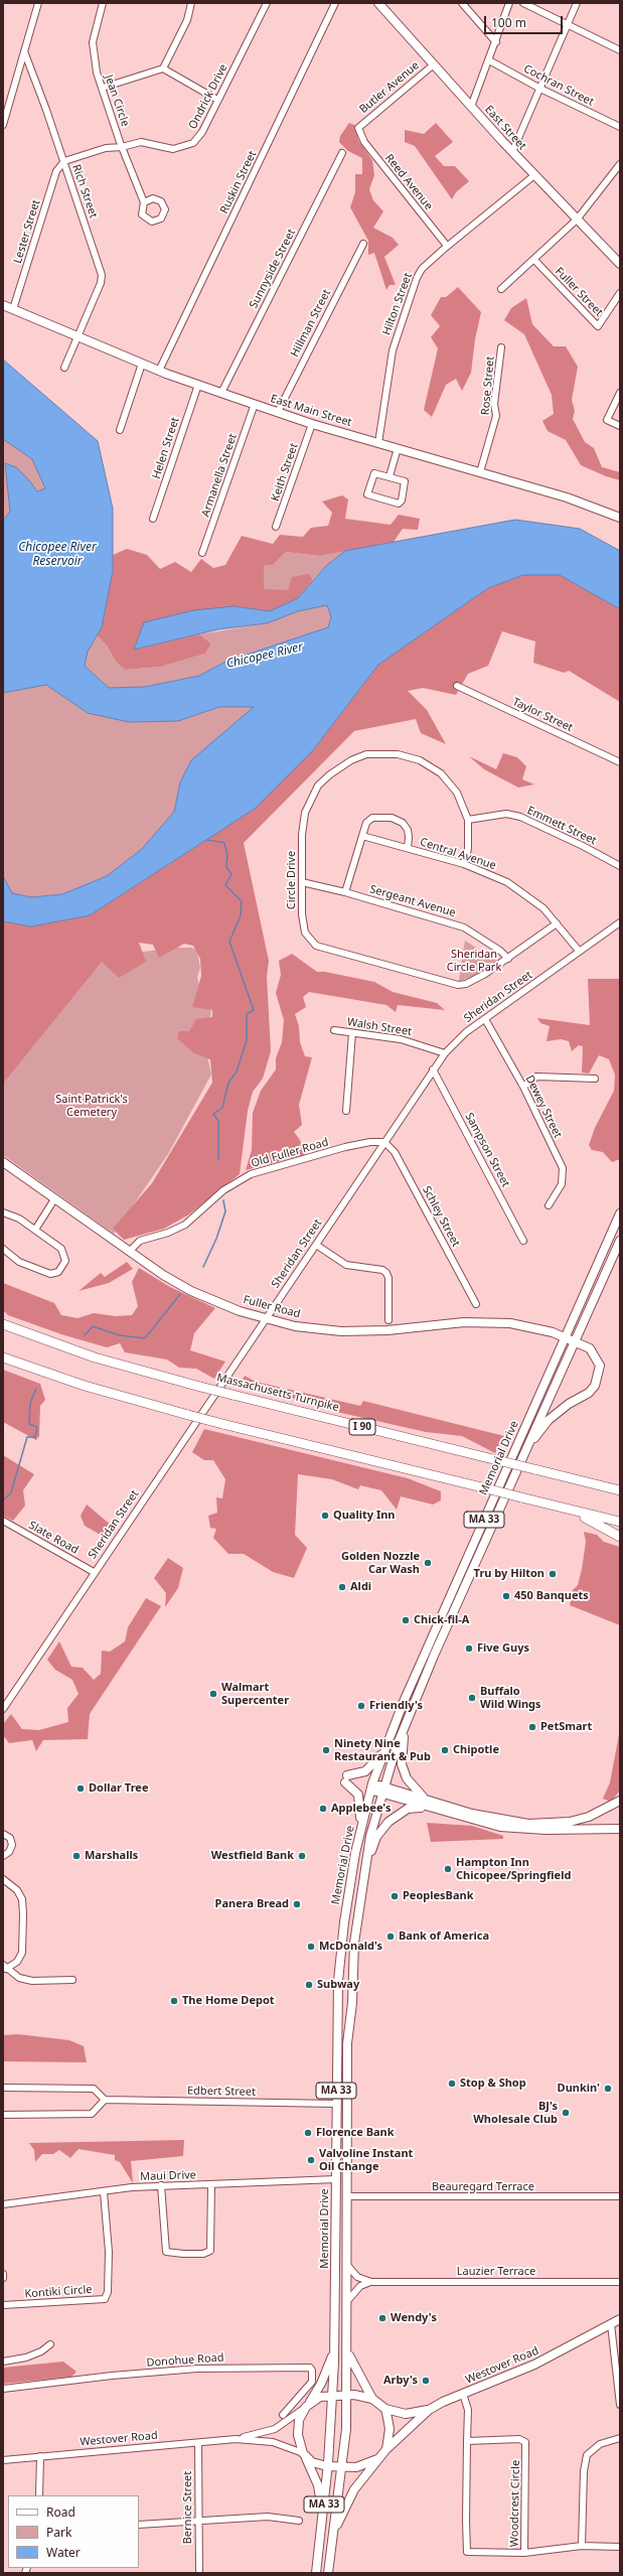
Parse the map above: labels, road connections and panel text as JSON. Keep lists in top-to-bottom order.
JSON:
{
  "streets": {
    "highway": ["Massachusetts Turnpike", "I 90"],
    "main road": [
      "East Street",
      "East Main Street",
      "Fuller Road",
      "Memorial Drive",
      "MA 33",
      "Westover Road"
    ],
    "street": [
      "Cochran Street",
      "Butler Avenue",
      "Ondrick Drive",
      "Jean Circle",
      "Ruskin Street",
      "Reed Avenue",
      "Rich Street",
      "Lester Street",
      "Sunnyside Street",
      "Fuller Street",
      "Hilton Street",
      "Hillman Street",
      "Rose Street",
      "Helen Street",
      "Keith Street",
      "Armanella Street",
      "Taylor Street",
      "Emmett Street",
      "Central Avenue",
      "Circle Drive",
      "Sergeant Avenue",
      "Sheridan Street",
      "Walsh Street",
      "Dewey Street",
      "Sampson Street",
      "Old Fuller Road",
      "Schley Street",
      "Slate Road",
      "Edbert Street",
      "Maui Drive",
      "Beauregard Terrace",
      "Lauzier Terrace",
      "Kontiki Circle",
      "Donohue Road",
      "Woodcrest Circle",
      "Bernice Street"
    ]
  },
  "crossings": [
    ["Butler Avenue", "East Street"],
    ["Butler Avenue", "Reed Avenue"],
    ["Ondrick Drive", "Jean Circle"],
    ["Ondrick Drive", "Rich Street"],
    ["Ondrick Drive", "Lester Street"],
    ["East Street", "Hilton Street"],
    ["Ruskin Street", "East Main Street"],
    ["Reed Avenue", "Hilton Street"],
    ["Rich Street", "Lester Street"],
    ["Rich Street", "East Main Street"],
    ["Lester Street", "East Main Street"],
    ["Sunnyside Street", "East Main Street"],
    ["Hilton Street", "East Main Street"],
    ["Hillman Street", "East Main Street"],
    ["Rose Street", "East Main Street"],
    ["East Main Street", "Helen Street"],
    ["East Main Street", "Keith Street"],
    ["East Main Street", "Armanella Street"],
    ["Emmett Street", "Circle Drive"],
    ["Central Avenue", "Circle Drive"],
    ["Central Avenue", "Sheridan Street"],
    ["Circle Drive", "Sergeant Avenue"],
    ["Sheridan Street", "Walsh Street"],
    ["Sheridan Street", "Dewey Street"],
    ["Sheridan Street", "Sampson Street"],
    ["Sheridan Street", "Old Fuller Road"],
    ["Sheridan Street", "Schley Street"],
    ["Sheridan Street", "Fuller Road"],
    ["Sheridan Street", "Slate Road"],
    ["Old Fuller Road", "Schley Street"],
    ["Old Fuller Road", "Fuller Road"],
    ["Fuller Road", "Memorial Drive"],
    ["Memorial Drive", "Edbert Street"],
    ["Memorial Drive", "Maui Drive"],
    ["Memorial Drive", "Beauregard Terrace"],
    ["Memorial Drive", "Lauzier Terrace"],
    ["Memorial Drive", "Westover Road"],
    ["Maui Drive", "Kontiki Circle"],
    ["Westover Road", "Woodcrest Circle"],
    ["Westover Road", "Bernice Street"]
  ],
  "water": ["Chicopee River Reservoir", "Chicopee River"],
  "parks": ["Sheridan Circle Park", "Saint Patrick's Cemetery"],
  "places": [
    "Quality Inn",
    "Golden Nozzle Car Wash",
    "Tru by Hilton",
    "Aldi",
    "450 Banquets",
    "Chick-fil-A",
    "Five Guys",
    "Walmart Supercenter",
    "Buffalo Wild Wings",
    "Friendly's",
    "PetSmart",
    "Ninety Nine Restaurant & Pub",
    "Chipotle",
    "Dollar Tree",
    "Applebee's",
    "Marshalls",
    "Westfield Bank",
    "Hampton Inn Chicopee/Springfield",
    "PeoplesBank",
    "Panera Bread",
    "Bank of America",
    "McDonald's",
    "Subway",
    "The Home Depot",
    "Stop & Shop",
    "Dunkin'",
    "BJ's Wholesale Club",
    "Florence Bank",
    "Valvoline Instant Oil Change",
    "Wendy's",
    "Arby's"
  ],
  "legend": ["Road", "Park", "Water"],
  "scale_bar": "100 m"
}
